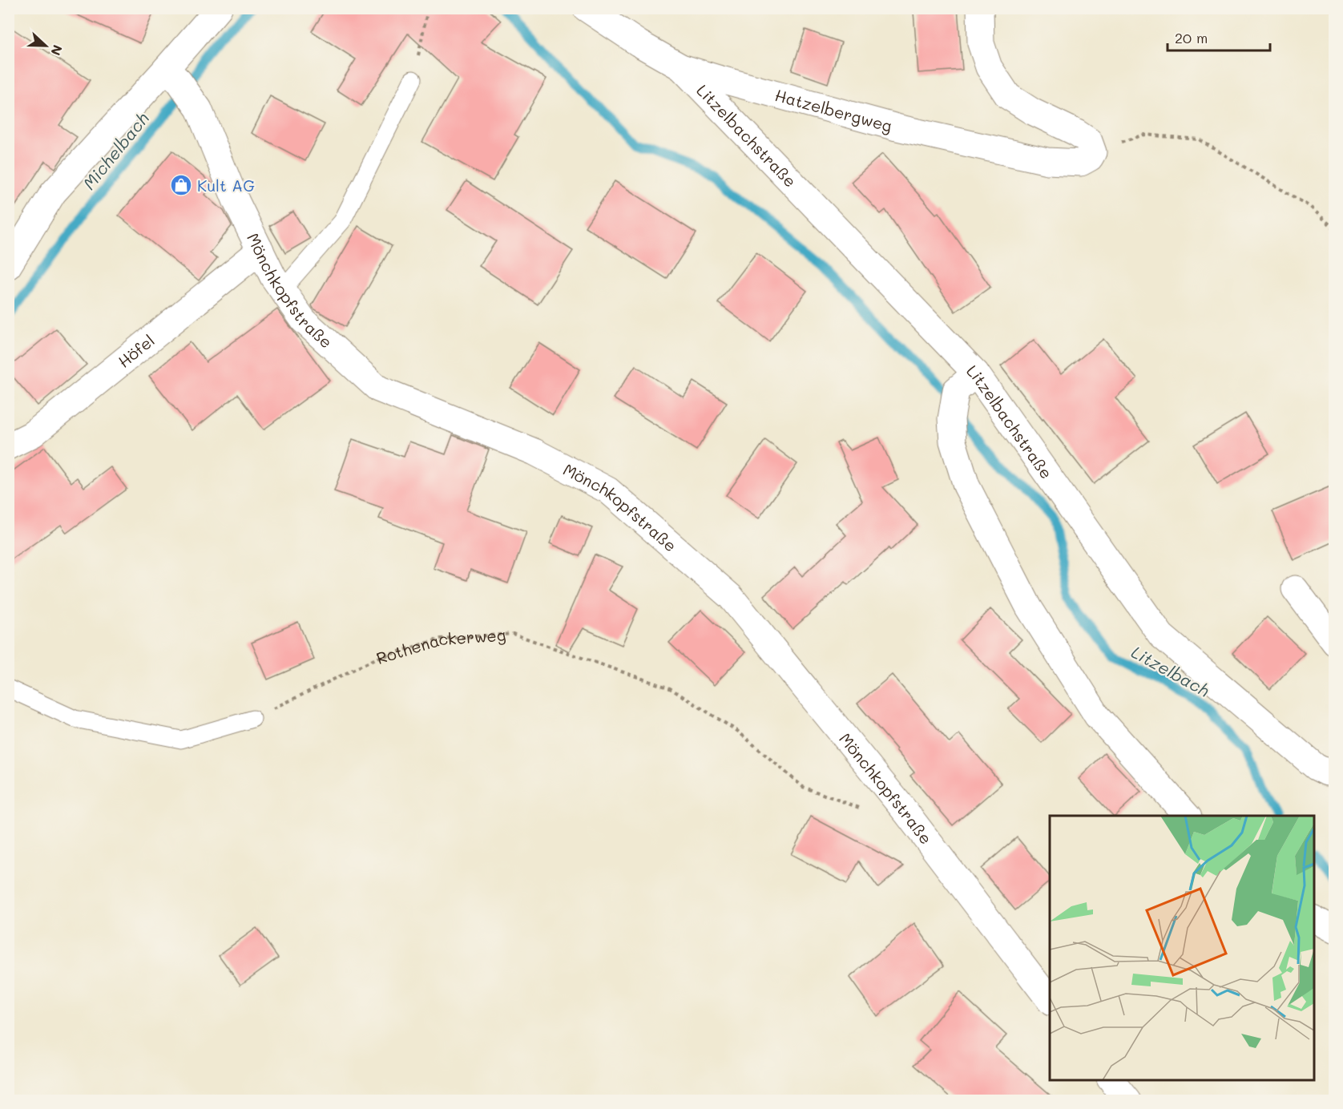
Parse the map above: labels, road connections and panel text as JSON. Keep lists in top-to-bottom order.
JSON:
{
  "streets": {
    "street": [
      "Hatzelbergweg",
      "Litzelbachstraße",
      "Mönchkopfstraße",
      "Höfel"
    ],
    "path": ["Rothenackerweg"]
  },
  "crossings": [
    ["Hatzelbergweg", "Litzelbachstraße"],
    ["Mönchkopfstraße", "Höfel"],
    ["Mönchkopfstraße", "Rothenackerweg"]
  ],
  "water": ["Michelbach", "Litzelbach"],
  "places": {
    "shop": ["Kult AG"]
  },
  "scale_bar": "20 m",
  "north": "right"
}
